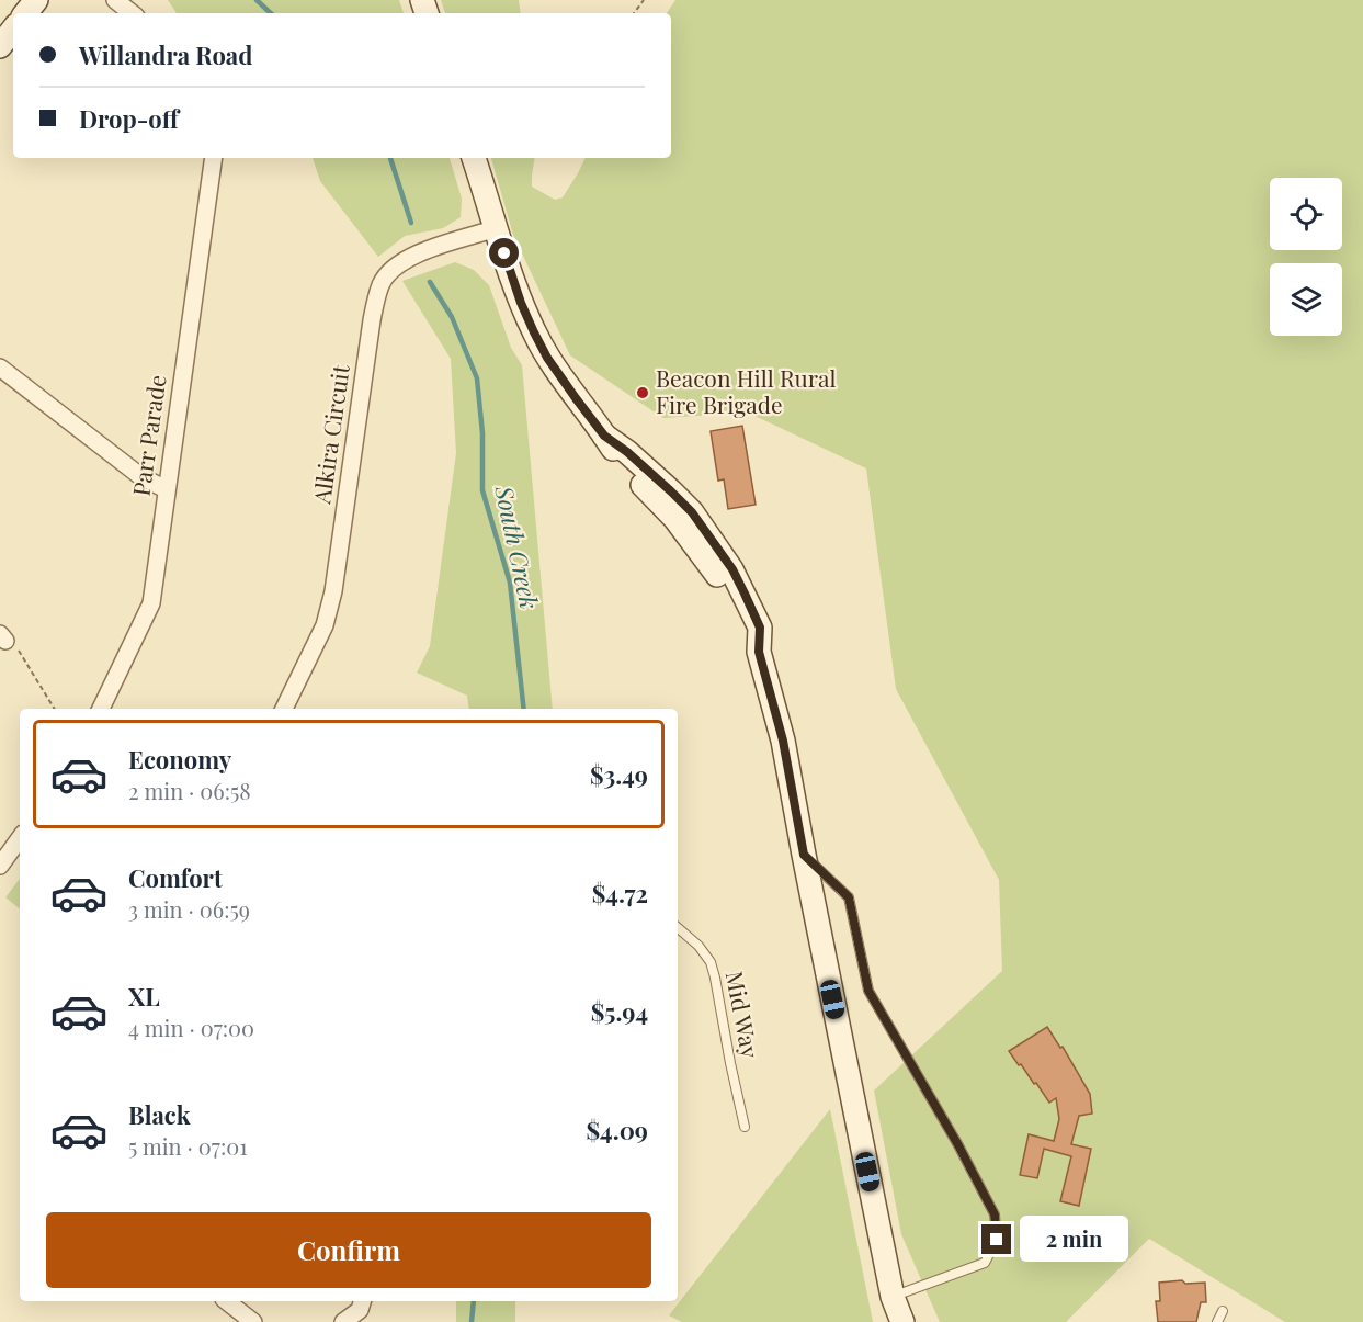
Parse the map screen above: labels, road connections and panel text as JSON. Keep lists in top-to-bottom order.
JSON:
{
  "streets": {
    "street": ["Alkira Circuit", "Parr Parade"],
    "lane": ["Mid Way"]
  },
  "water": ["South Creek"],
  "places": ["Beacon Hill Rural Fire Brigade"],
  "page": {
    "banner": ["Willandra Road", "Drop-off"],
    "list": [
      {
        "name": "Economy",
        "note": "2 min · 06:58",
        "value": "$3.49"
      },
      {
        "name": "Comfort",
        "note": "3 min · 06:59",
        "value": "$4.72"
      },
      {
        "name": "XL",
        "note": "4 min · 07:00",
        "value": "$5.94"
      },
      {
        "name": "Black",
        "note": "5 min · 07:01",
        "value": "$4.09"
      }
    ],
    "buttons": "Confirm",
    "bubble": "2 min"
  }
}
